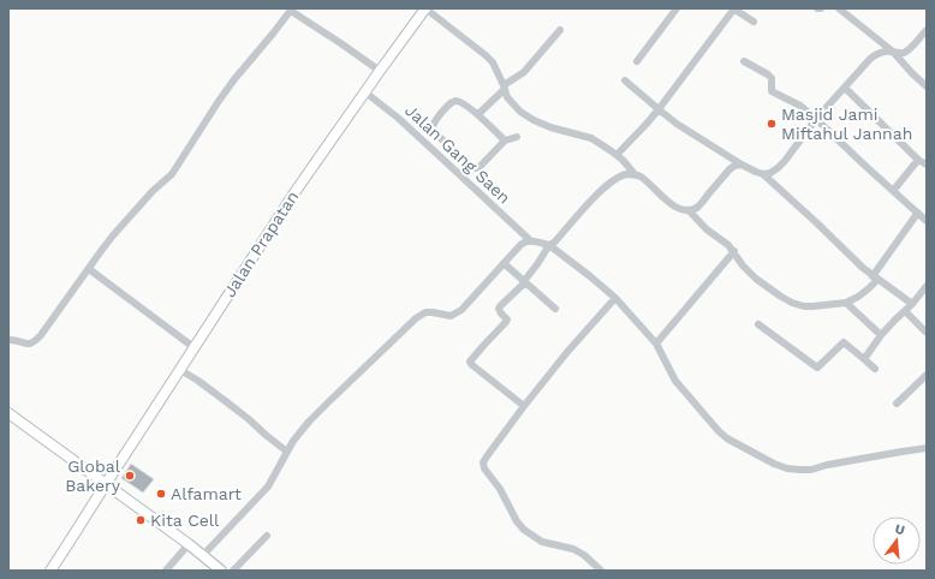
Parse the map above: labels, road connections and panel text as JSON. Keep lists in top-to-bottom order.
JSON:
{
  "streets": {
    "main road": ["Jalan Prapatan"],
    "street": ["Jalan Gang Saen"]
  },
  "crossings": [
    ["Jalan Gang Saen", "Jalan Prapatan"]
  ],
  "places": [
    "Masjid Jami Miftahul Jannah",
    "Global Bakery",
    "Alfamart",
    "Kita Cell"
  ],
  "north": "top"
}
